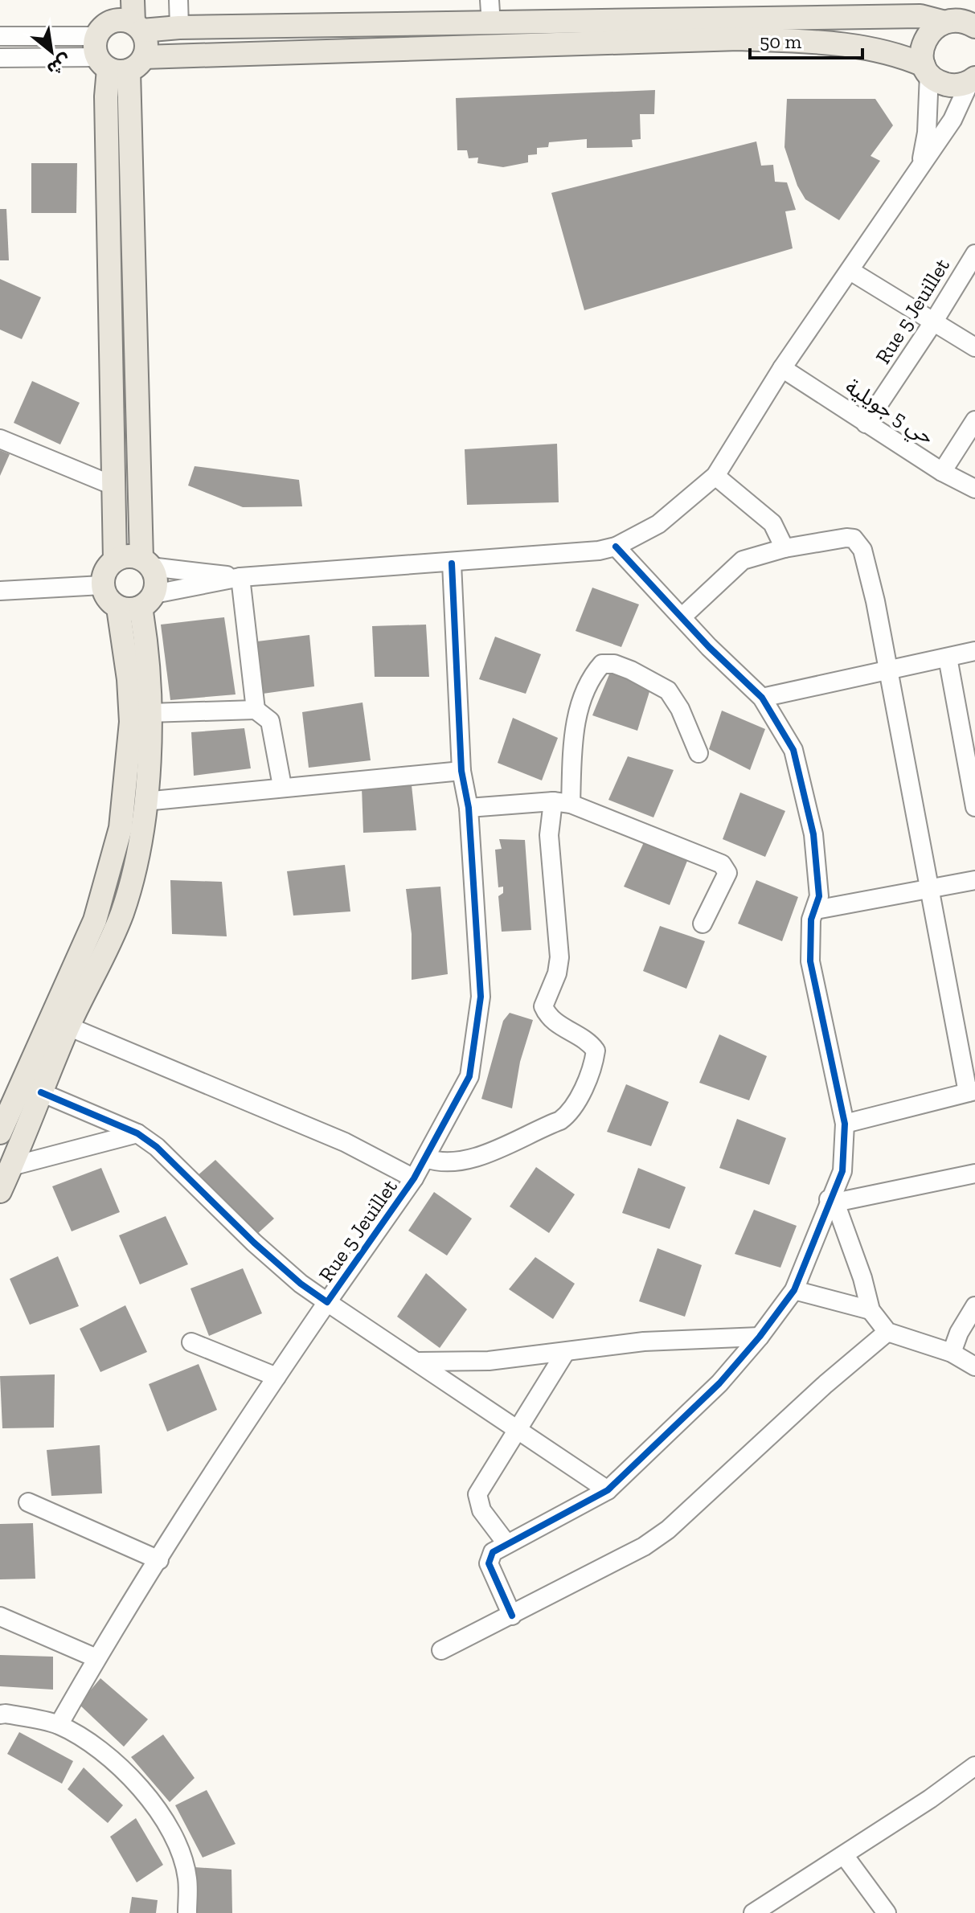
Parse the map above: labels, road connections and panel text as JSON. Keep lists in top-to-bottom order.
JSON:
{
  "streets": {
    "street": ["Rue 5 Jeuillet", "حي 5 جويلية"]
  },
  "crossings": [
    ["Rue 5 Jeuillet", "حي 5 جويلية"]
  ],
  "scale_bar": "50 m",
  "north": "bottom right"
}
